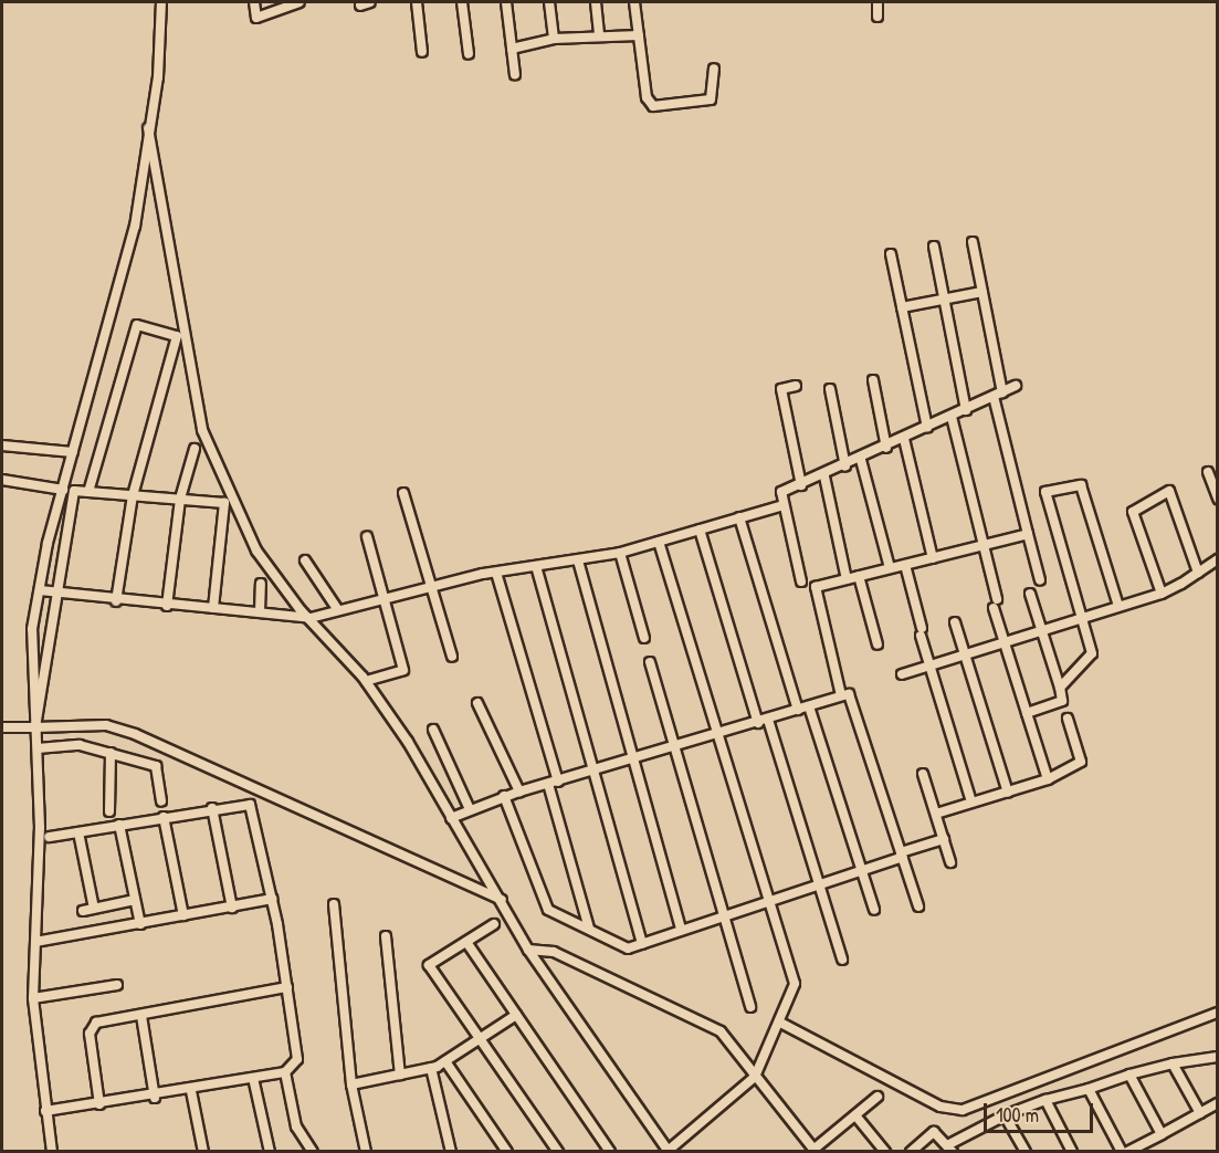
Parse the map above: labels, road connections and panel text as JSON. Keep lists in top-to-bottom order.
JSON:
{
  "scale_bar": "100 m"
}
